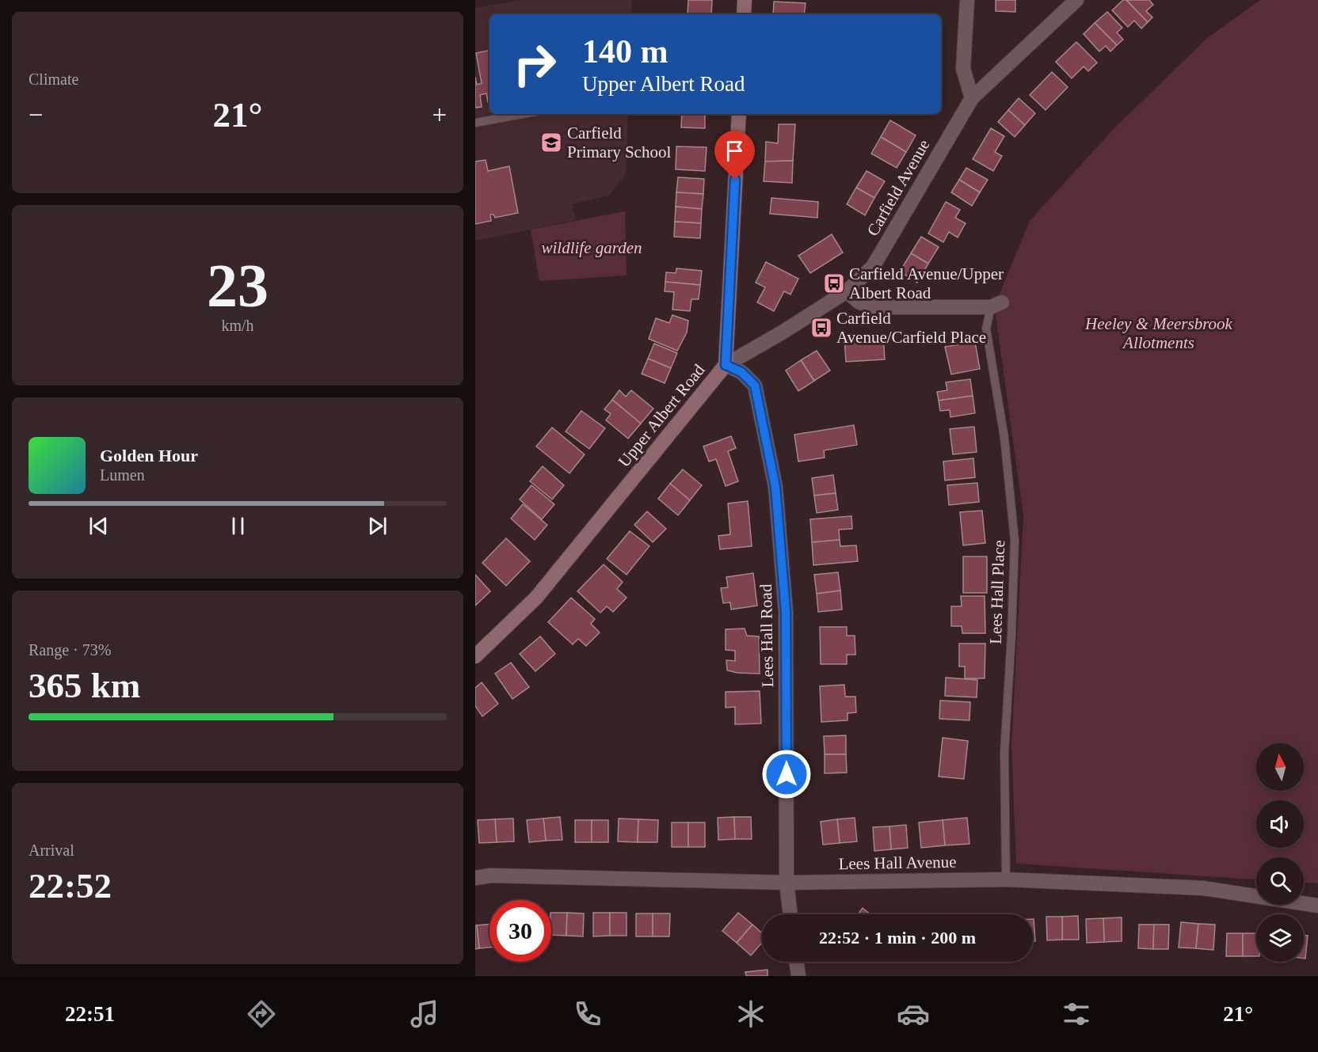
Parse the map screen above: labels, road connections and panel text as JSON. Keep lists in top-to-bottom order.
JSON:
{
  "streets": {
    "street": [
      "Carfield Avenue",
      "Upper Albert Road",
      "Lees Hall Road",
      "Lees Hall Avenue"
    ],
    "lane": ["Lees Hall Place"]
  },
  "crossings": [
    ["Carfield Avenue", "Upper Albert Road"],
    ["Carfield Avenue", "Lees Hall Road"],
    ["Upper Albert Road", "Lees Hall Road"],
    ["Lees Hall Place", "Lees Hall Avenue"],
    ["Lees Hall Road", "Lees Hall Avenue"]
  ],
  "parks": ["wildlife garden", "Heeley & Meersbrook Allotments"],
  "places": {
    "school or university": ["Carfield Primary School"],
    "bus stop": ["Carfield Avenue/Upper Albert Road", "Carfield Avenue/Carfield Place"]
  },
  "north": "top",
  "page": {
    "tile": [
      "Climate",
      ["23", "km/h"],
      ["Range · 73%", "365 km"],
      ["Arrival", "22:52"]
    ],
    "turn": ["140 m", "Upper Albert Road"],
    "heat": ["−", "21°", "+"],
    "song": ["Golden Hour", "Lumen"],
    "limit": "30",
    "trip": "22:52 · 1 min · 200 m",
    "tabs": ["22:51", "21°"]
  }
}
